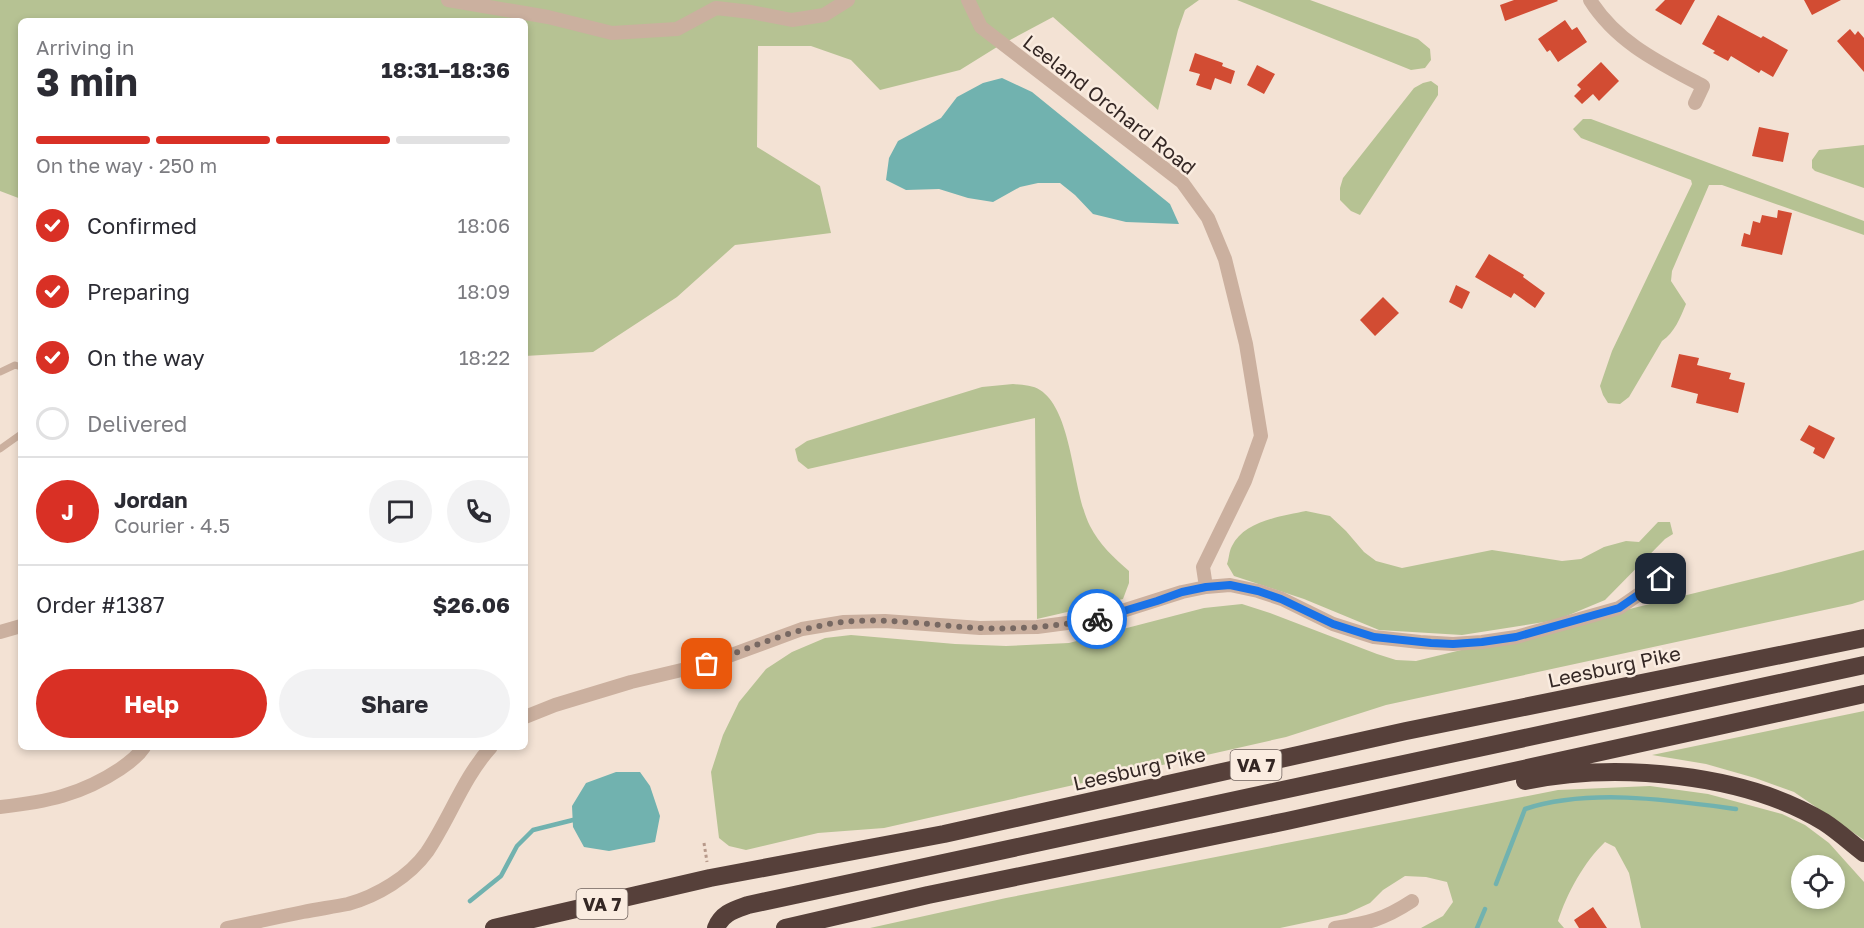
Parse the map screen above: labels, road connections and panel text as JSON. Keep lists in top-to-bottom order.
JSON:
{
  "streets": {
    "highway": ["Leesburg Pike", "VA 7"],
    "street": ["Leeland Orchard Road"]
  },
  "page": {
    "heading": ["3 min", "Arriving in", "18:31–18:36"],
    "panel": [
      "Jordan",
      "Courier · 4.5",
      "Order #1387",
      "$26.06"
    ],
    "bar": "On the way · 250 m",
    "list": [
      ["Confirmed", "18:06"],
      ["Preparing", "18:09"],
      ["On the way", "18:22"],
      "Delivered"
    ],
    "round": "J",
    "buttons": ["Help", "Share"]
  }
}
